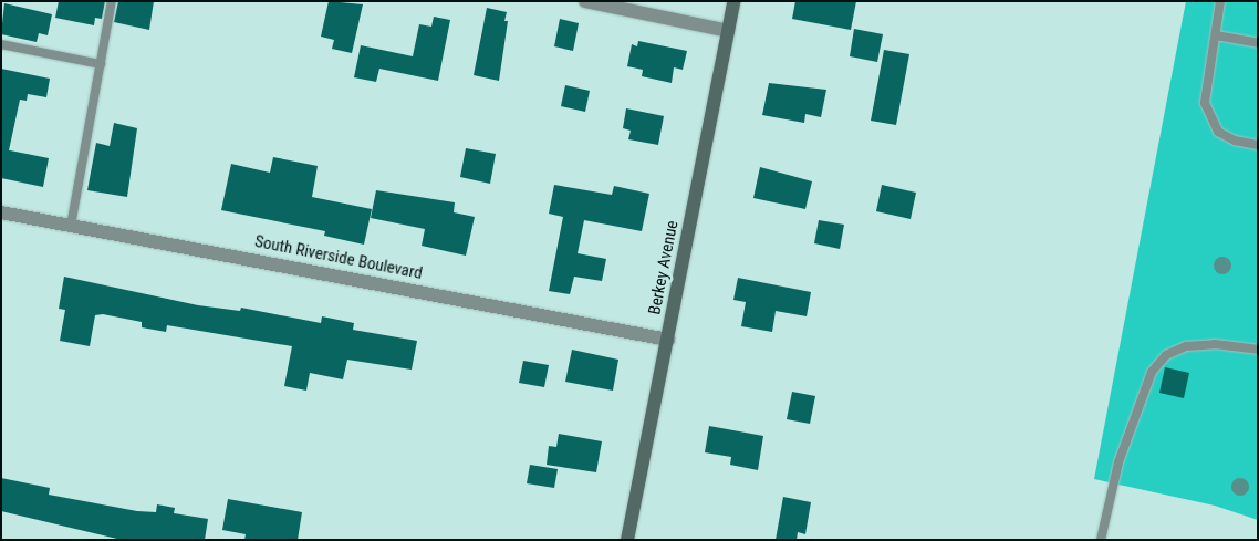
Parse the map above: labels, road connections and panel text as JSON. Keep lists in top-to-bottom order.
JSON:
{
  "streets": {
    "street": ["South Riverside Boulevard", "Berkey Avenue"]
  },
  "crossings": [
    ["South Riverside Boulevard", "Berkey Avenue"]
  ]
}
